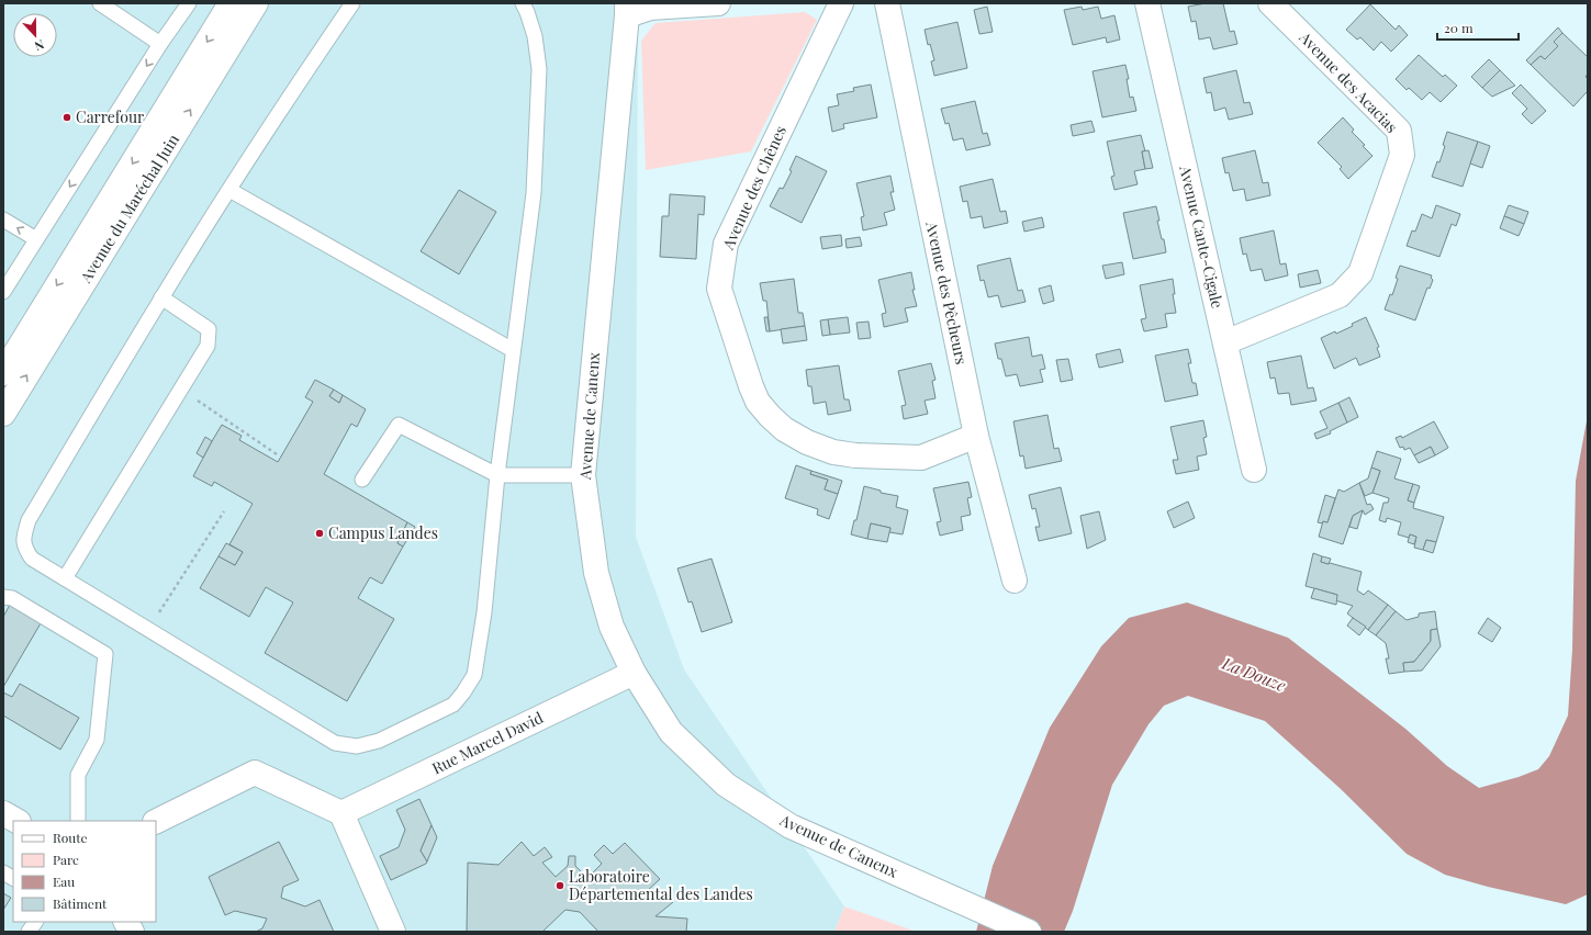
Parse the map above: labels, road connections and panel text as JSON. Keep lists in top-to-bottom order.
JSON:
{
  "streets": {
    "street": [
      "Avenue des Acacias",
      "Avenue des Chênes",
      "Avenue du Maréchal Juin",
      "Avenue Cante-Cigale",
      "Avenue des Pêcheurs",
      "Avenue de Canenx",
      "Rue Marcel David"
    ]
  },
  "crossings": [
    ["Avenue des Acacias", "Avenue Cante-Cigale"],
    ["Avenue des Chênes", "Avenue des Pêcheurs"],
    ["Avenue de Canenx", "Rue Marcel David"]
  ],
  "water": ["La Douze"],
  "places": ["Carrefour", "Campus Landes", "Laboratoire Départemental des Landes"],
  "legend": [
    "Route",
    "Parc",
    "Eau",
    "Bâtiment"
  ],
  "scale_bar": "20 m",
  "north": "bottom"
}
